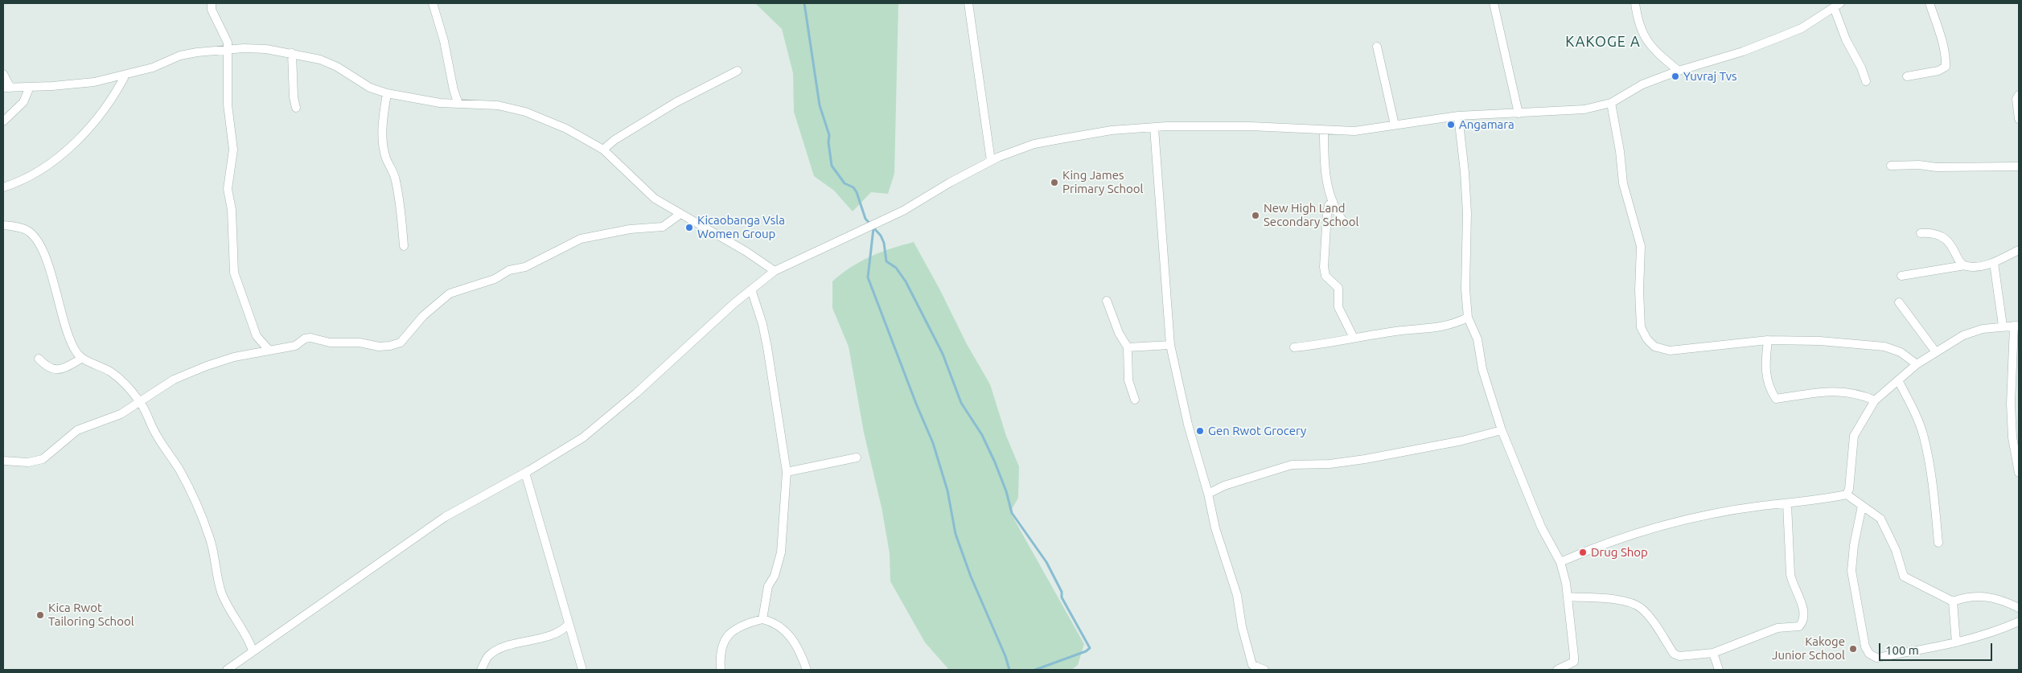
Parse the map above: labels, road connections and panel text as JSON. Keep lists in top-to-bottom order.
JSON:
{
  "districts": ["KAKOGE A"],
  "places": [
    "Yuvraj Tvs",
    "Angamara",
    "King James Primary School",
    "New High Land Secondary School",
    "Kicaobanga Vsla Women Group",
    "Gen Rwot Grocery",
    "Drug Shop",
    "Kica Rwot Tailoring School",
    "Kakoge Junior School"
  ],
  "scale_bar": "100 m"
}
